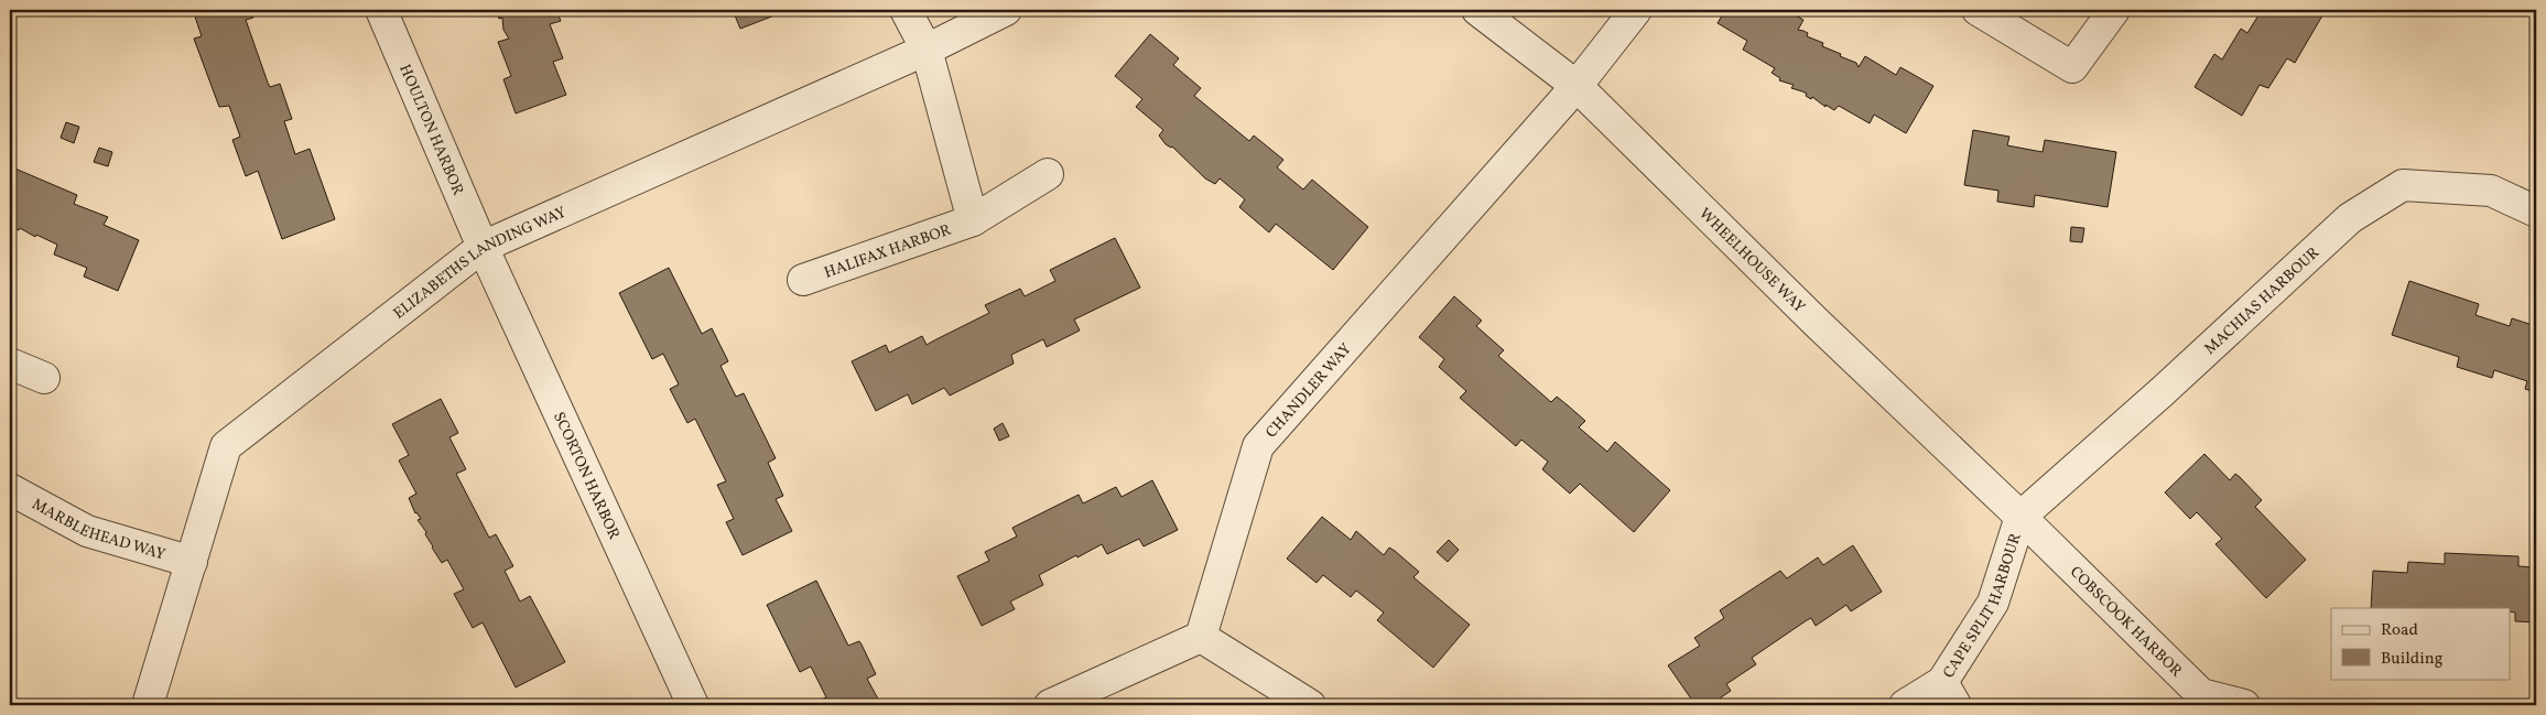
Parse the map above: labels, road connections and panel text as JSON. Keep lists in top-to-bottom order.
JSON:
{
  "streets": {
    "street": [
      "HOULTON HARBOR",
      "HALIFAX HARBOR",
      "WHEELHOUSE WAY",
      "ELIZABETHS LANDING WAY",
      "MACHIAS HARBOUR",
      "CHANDLER WAY",
      "SCORTON HARBOR",
      "MARBLEHEAD WAY",
      "CAPE SPLIT HARBOUR",
      "COBSCOOK HARBOR"
    ]
  },
  "crossings": [
    ["HOULTON HARBOR", "ELIZABETHS LANDING WAY"],
    ["HOULTON HARBOR", "SCORTON HARBOR"],
    ["WHEELHOUSE WAY", "MACHIAS HARBOUR"],
    ["WHEELHOUSE WAY", "CHANDLER WAY"],
    ["WHEELHOUSE WAY", "CAPE SPLIT HARBOUR"],
    ["WHEELHOUSE WAY", "COBSCOOK HARBOR"],
    ["ELIZABETHS LANDING WAY", "SCORTON HARBOR"],
    ["ELIZABETHS LANDING WAY", "MARBLEHEAD WAY"],
    ["MACHIAS HARBOUR", "CAPE SPLIT HARBOUR"],
    ["MACHIAS HARBOUR", "COBSCOOK HARBOR"],
    ["CAPE SPLIT HARBOUR", "COBSCOOK HARBOR"]
  ],
  "legend": ["Road", "Building"]
}
